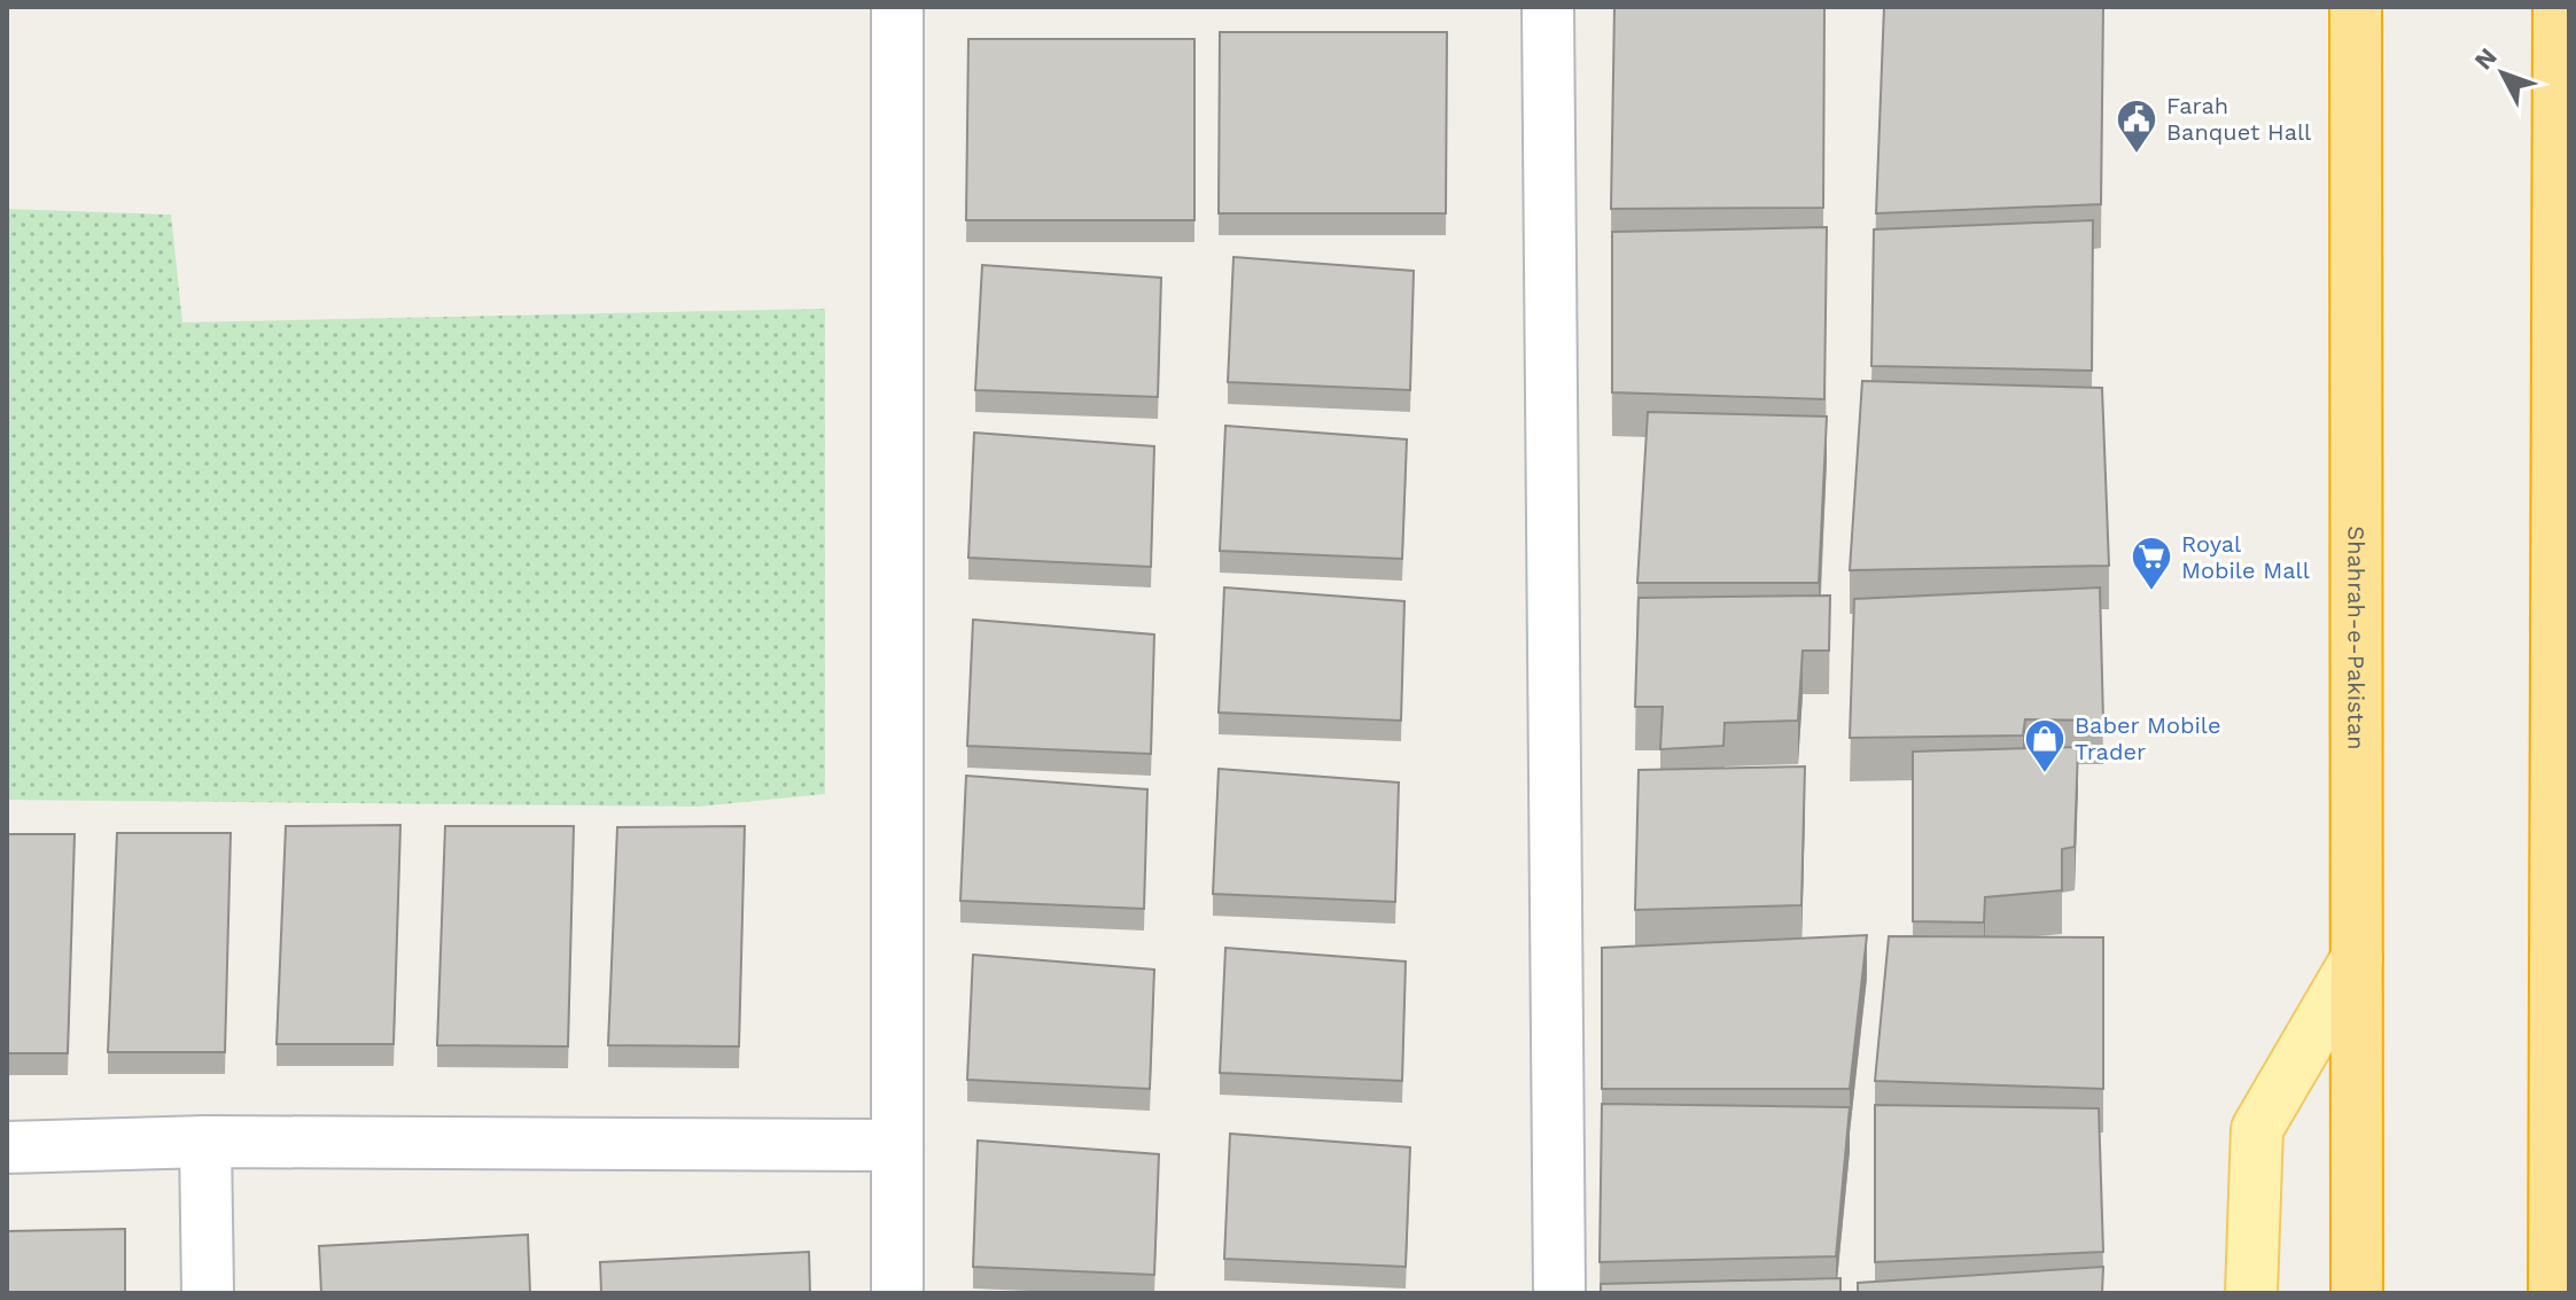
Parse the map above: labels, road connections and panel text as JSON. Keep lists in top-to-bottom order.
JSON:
{
  "streets": {
    "highway": ["Shahrah-e-Pakistan"]
  },
  "places": {
    "public building": ["Farah Banquet Hall"],
    "supermarket": ["Royal Mobile Mall"],
    "shop": ["Baber Mobile Trader"]
  },
  "north": "top left"
}
